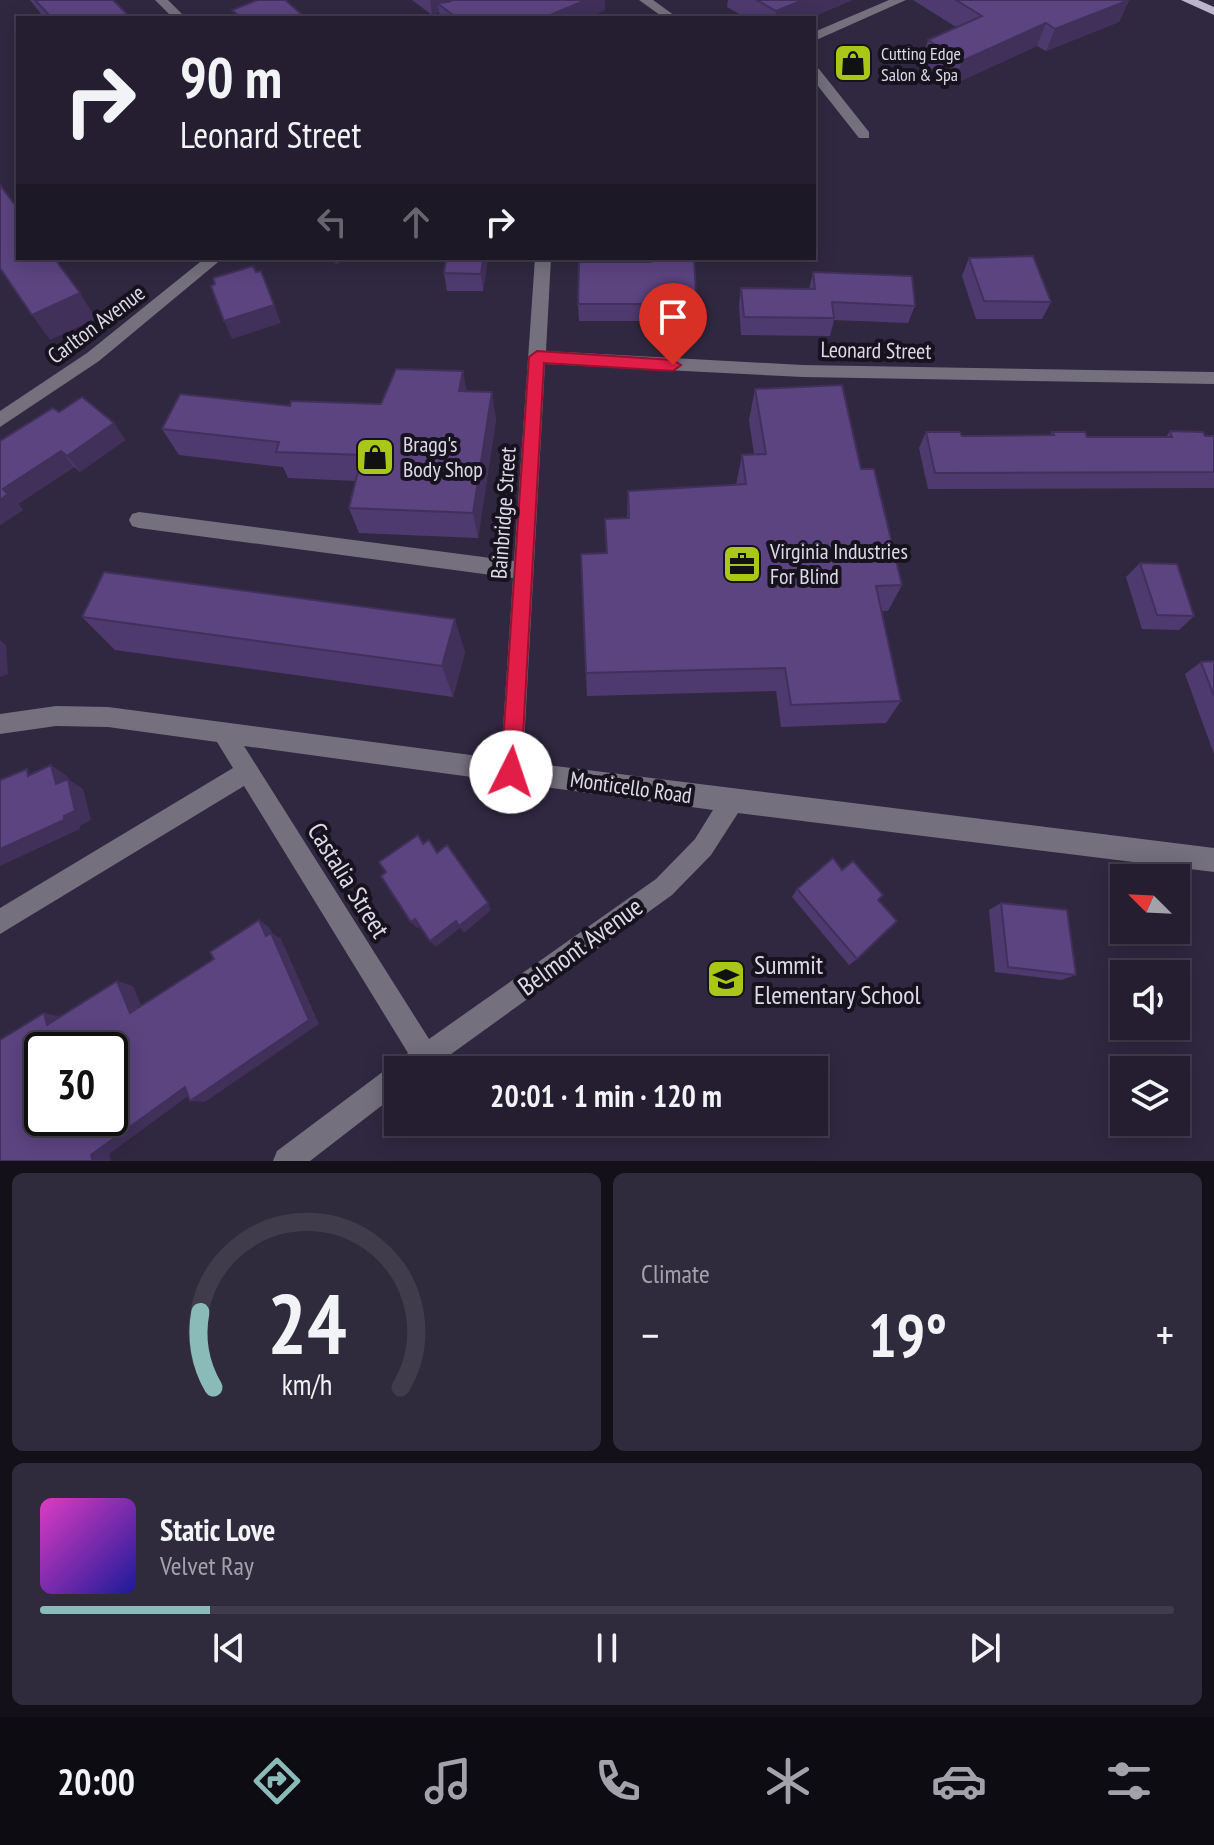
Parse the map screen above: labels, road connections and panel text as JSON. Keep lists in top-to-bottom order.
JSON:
{
  "streets": {
    "street": [
      "Carlton Avenue",
      "Leonard Street",
      "Bainbridge Street",
      "Monticello Road",
      "Castalia Street",
      "Belmont Avenue"
    ]
  },
  "crossings": [
    ["Leonard Street", "Bainbridge Street"],
    ["Bainbridge Street", "Monticello Road"],
    ["Monticello Road", "Castalia Street"],
    ["Monticello Road", "Belmont Avenue"]
  ],
  "places": {
    "shop": ["Cutting Edge Salon & Spa", "Bragg's Body Shop"],
    "office": ["Virginia Industries For Blind"],
    "school or university": ["Summit Elementary School"]
  },
  "north": "top left",
  "page": {
    "turn": ["90 m", "Leonard Street"],
    "limit": "30",
    "trip": "20:01 · 1 min · 120 m",
    "tile": "Climate",
    "heat": ["−", "19°", "+"],
    "song": ["Static Love", "Velvet Ray"],
    "tabs": "20:00",
    "gauge": ["24", "km/h"]
  }
}
